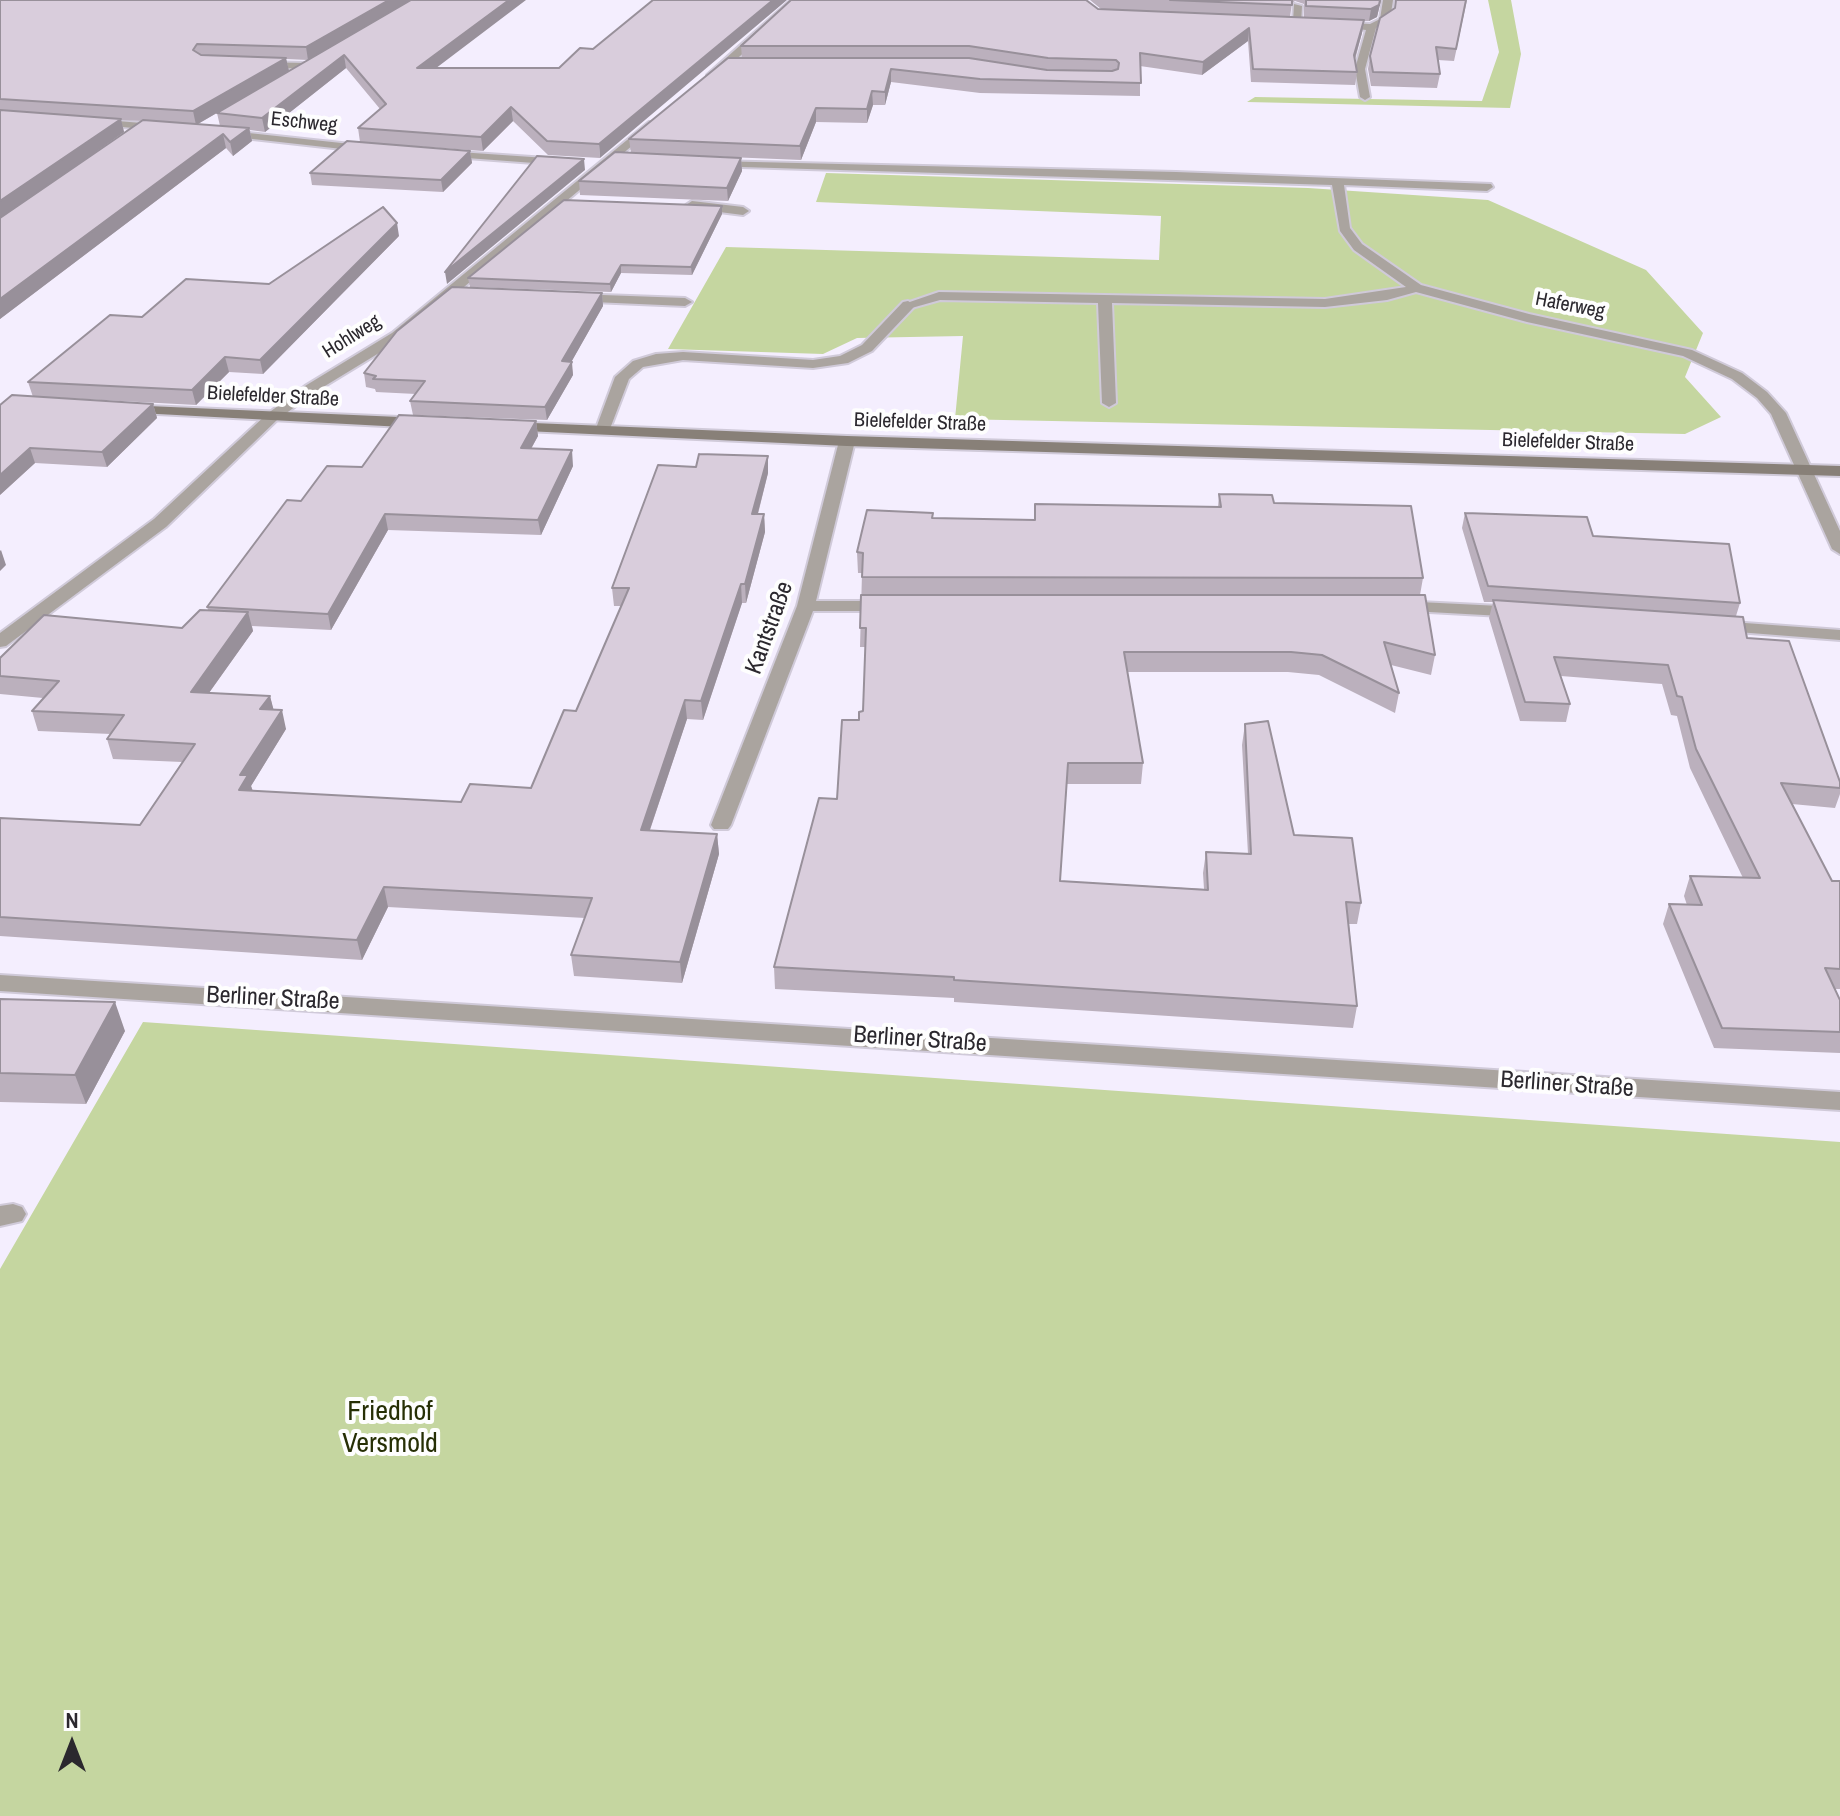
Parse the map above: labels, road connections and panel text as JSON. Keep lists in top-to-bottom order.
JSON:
{
  "streets": {
    "main road": ["Bielefelder Straße"],
    "street": [
      "Eschweg",
      "Haferweg",
      "Hohlweg",
      "Kantstraße",
      "Berliner Straße"
    ]
  },
  "crossings": [
    ["Haferweg", "Bielefelder Straße"],
    ["Hohlweg", "Bielefelder Straße"],
    ["Bielefelder Straße", "Kantstraße"]
  ],
  "parks": ["Friedhof Versmold"],
  "north": "top"
}
